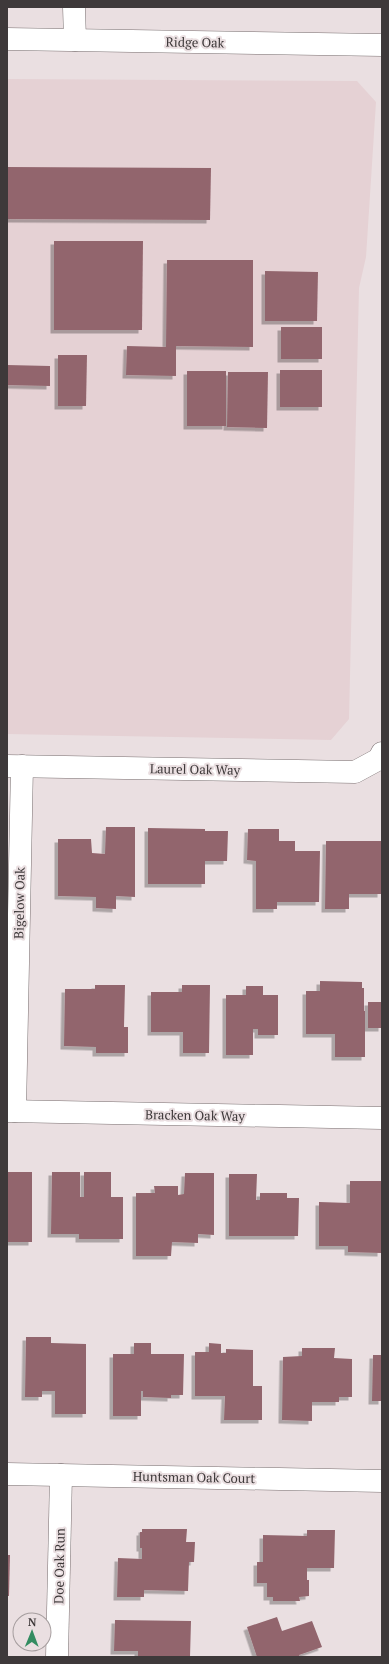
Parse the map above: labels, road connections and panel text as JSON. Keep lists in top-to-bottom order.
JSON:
{
  "streets": {
    "street": [
      "Ridge Oak",
      "Laurel Oak Way",
      "Bigelow Oak",
      "Bracken Oak Way",
      "Huntsman Oak Court",
      "Doe Oak Run"
    ]
  },
  "crossings": [
    ["Laurel Oak Way", "Bigelow Oak"],
    ["Bigelow Oak", "Bracken Oak Way"],
    ["Huntsman Oak Court", "Doe Oak Run"]
  ],
  "north": "top"
}
